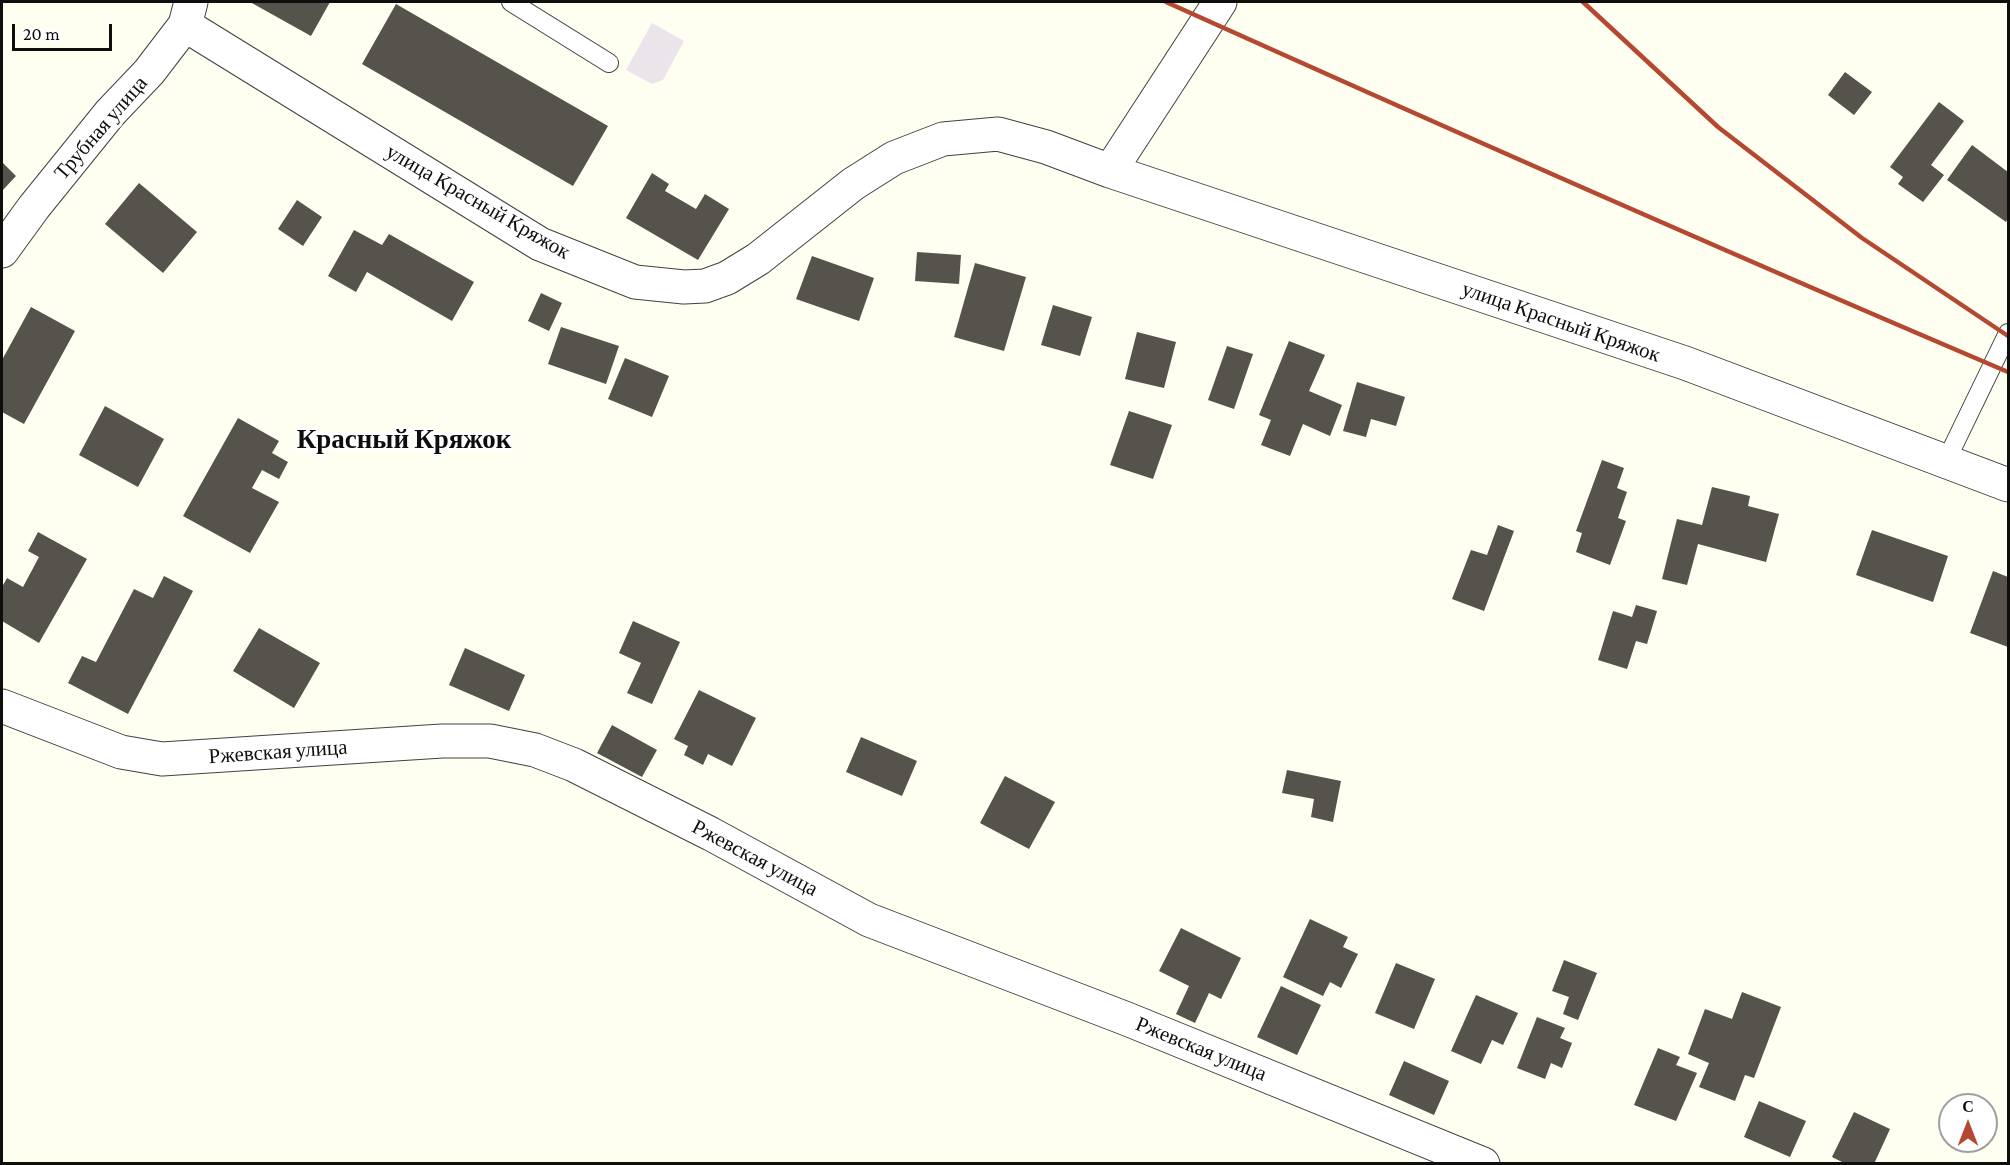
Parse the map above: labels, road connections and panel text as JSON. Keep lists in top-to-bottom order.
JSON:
{
  "streets": {
    "street": ["Трубная улица", "улица Красный Кряжок", "Ржевская улица"]
  },
  "crossings": [
    ["Трубная улица", "улица Красный Кряжок"]
  ],
  "districts": ["Красный Кряжок"],
  "scale_bar": "20 m",
  "north": "top"
}
